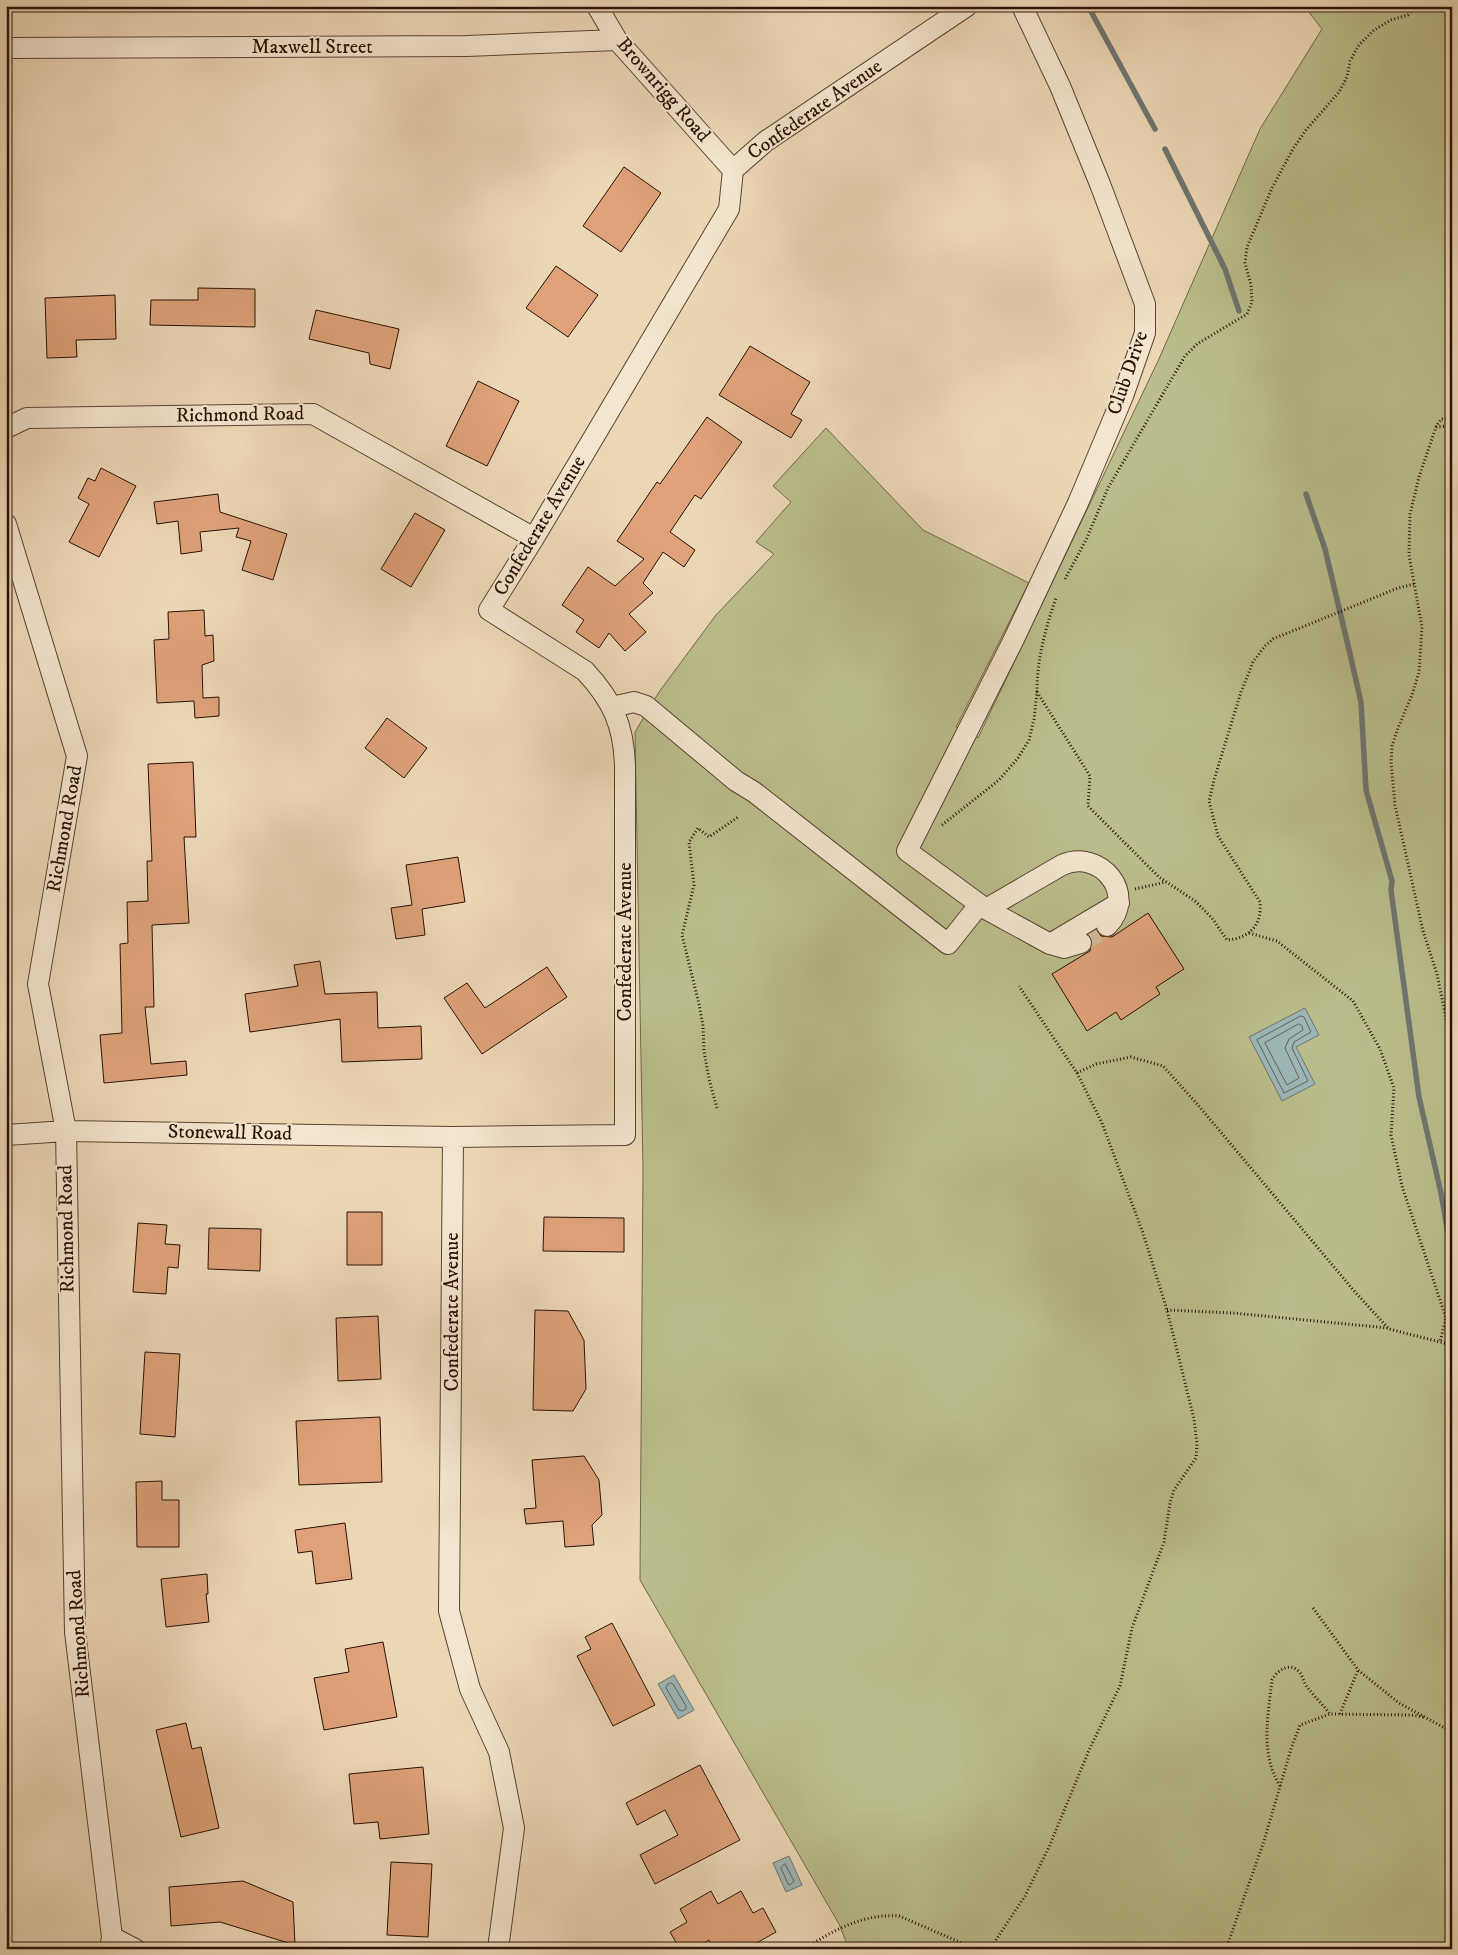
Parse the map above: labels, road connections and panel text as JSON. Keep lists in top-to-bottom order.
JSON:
{
  "streets": {
    "street": [
      "Maxwell Street",
      "Brownrigg Road",
      "Confederate Avenue",
      "Club Drive",
      "Richmond Road",
      "Stonewall Road"
    ]
  },
  "crossings": [
    ["Maxwell Street", "Brownrigg Road"],
    ["Brownrigg Road", "Confederate Avenue"],
    ["Confederate Avenue", "Richmond Road"],
    ["Confederate Avenue", "Stonewall Road"],
    ["Richmond Road", "Stonewall Road"]
  ]
}
